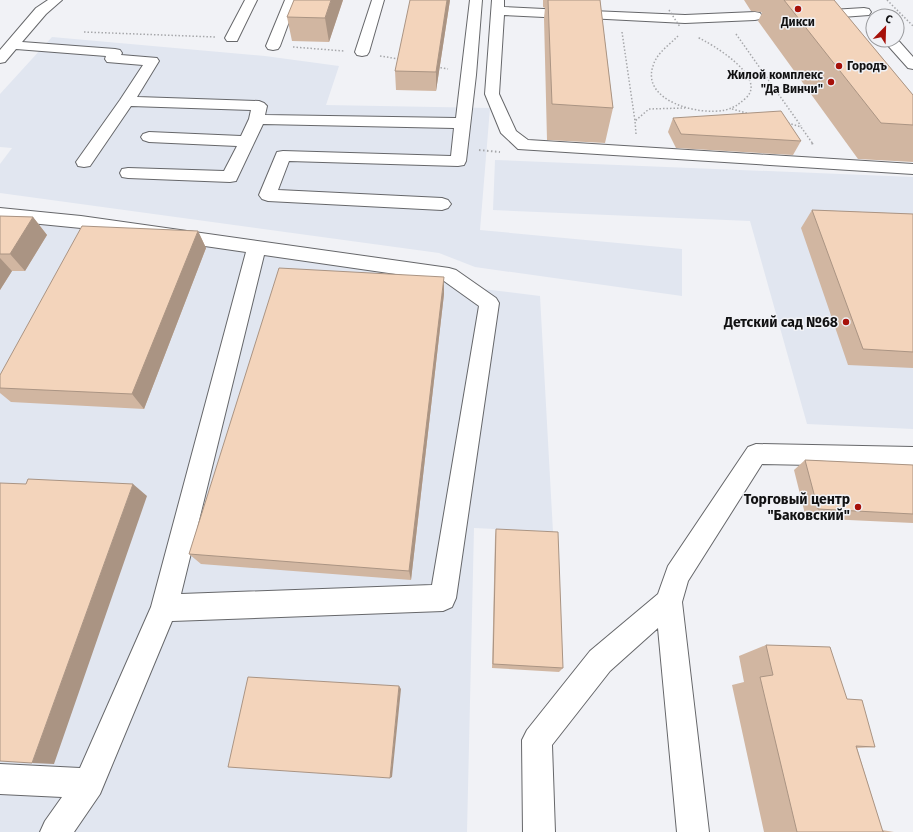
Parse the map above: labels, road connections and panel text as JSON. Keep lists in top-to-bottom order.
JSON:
{
  "places": [
    "Дикси",
    "Городъ",
    "Жилой комплекс \"Да Винчи\"",
    "Детский сад №68",
    "Торговый центр \"Баковский\""
  ],
  "north": "top right"
}
